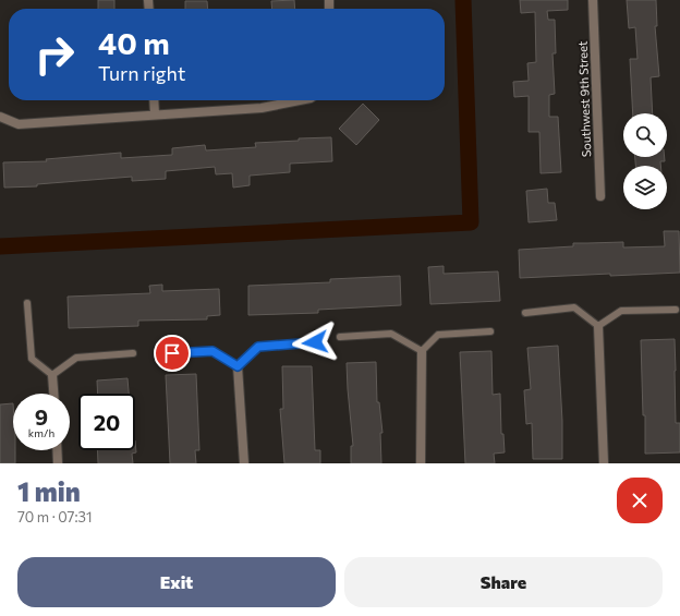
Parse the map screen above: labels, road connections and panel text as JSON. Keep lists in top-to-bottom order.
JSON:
{
  "streets": {
    "street": ["Southwest 9th Street"]
  },
  "page": {
    "turn": ["40 m", "Turn right"],
    "speed": "9 km/h",
    "limit": "20",
    "heading": ["1 min", "70 m · 07:31"],
    "buttons": ["Exit", "Share"]
  }
}
